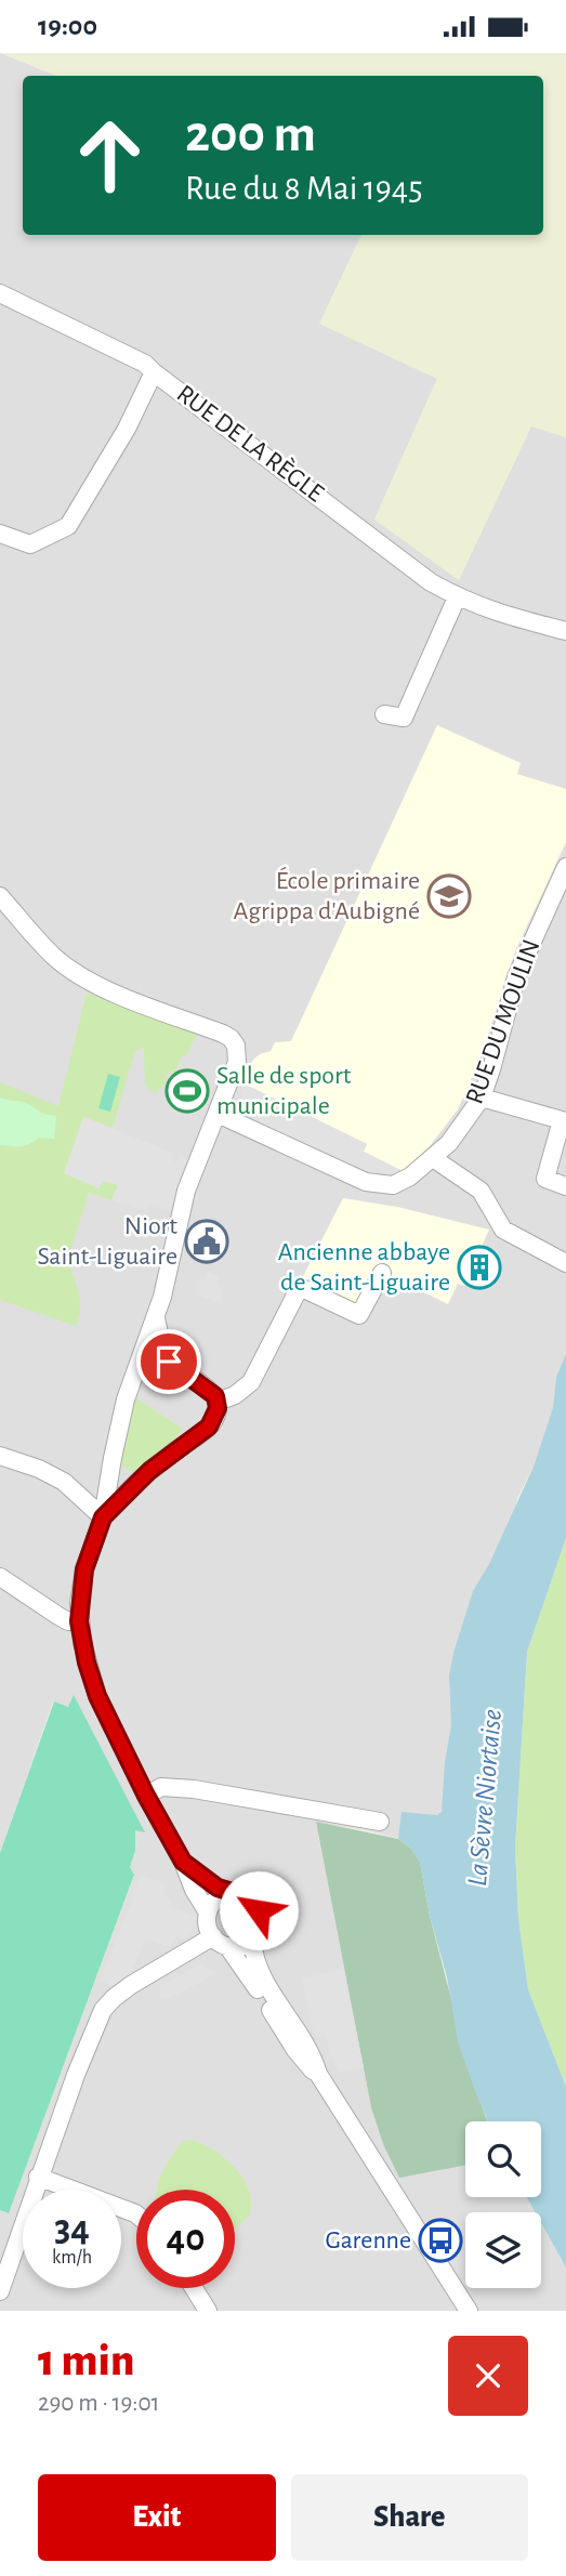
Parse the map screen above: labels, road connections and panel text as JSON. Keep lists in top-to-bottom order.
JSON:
{
  "streets": {
    "street": ["RUE DE LA RÈGLE", "RUE DU MOULIN"]
  },
  "water": ["La Sèvre Niortaise"],
  "places": {
    "school or university": ["École primaire Agrippa d'Aubigné"],
    "sports": ["Salle de sport municipale"],
    "public building": ["Niort Saint-Liguaire"],
    "building": ["Ancienne abbaye de Saint-Liguaire"],
    "bus stop": ["Garenne"]
  },
  "page": {
    "status": "19:00",
    "turn": ["200 m", "Rue du 8 Mai 1945"],
    "speed": "34 km/h",
    "limit": "40",
    "heading": ["1 min", "290 m · 19:01"],
    "buttons": ["Exit", "Share"]
  }
}
